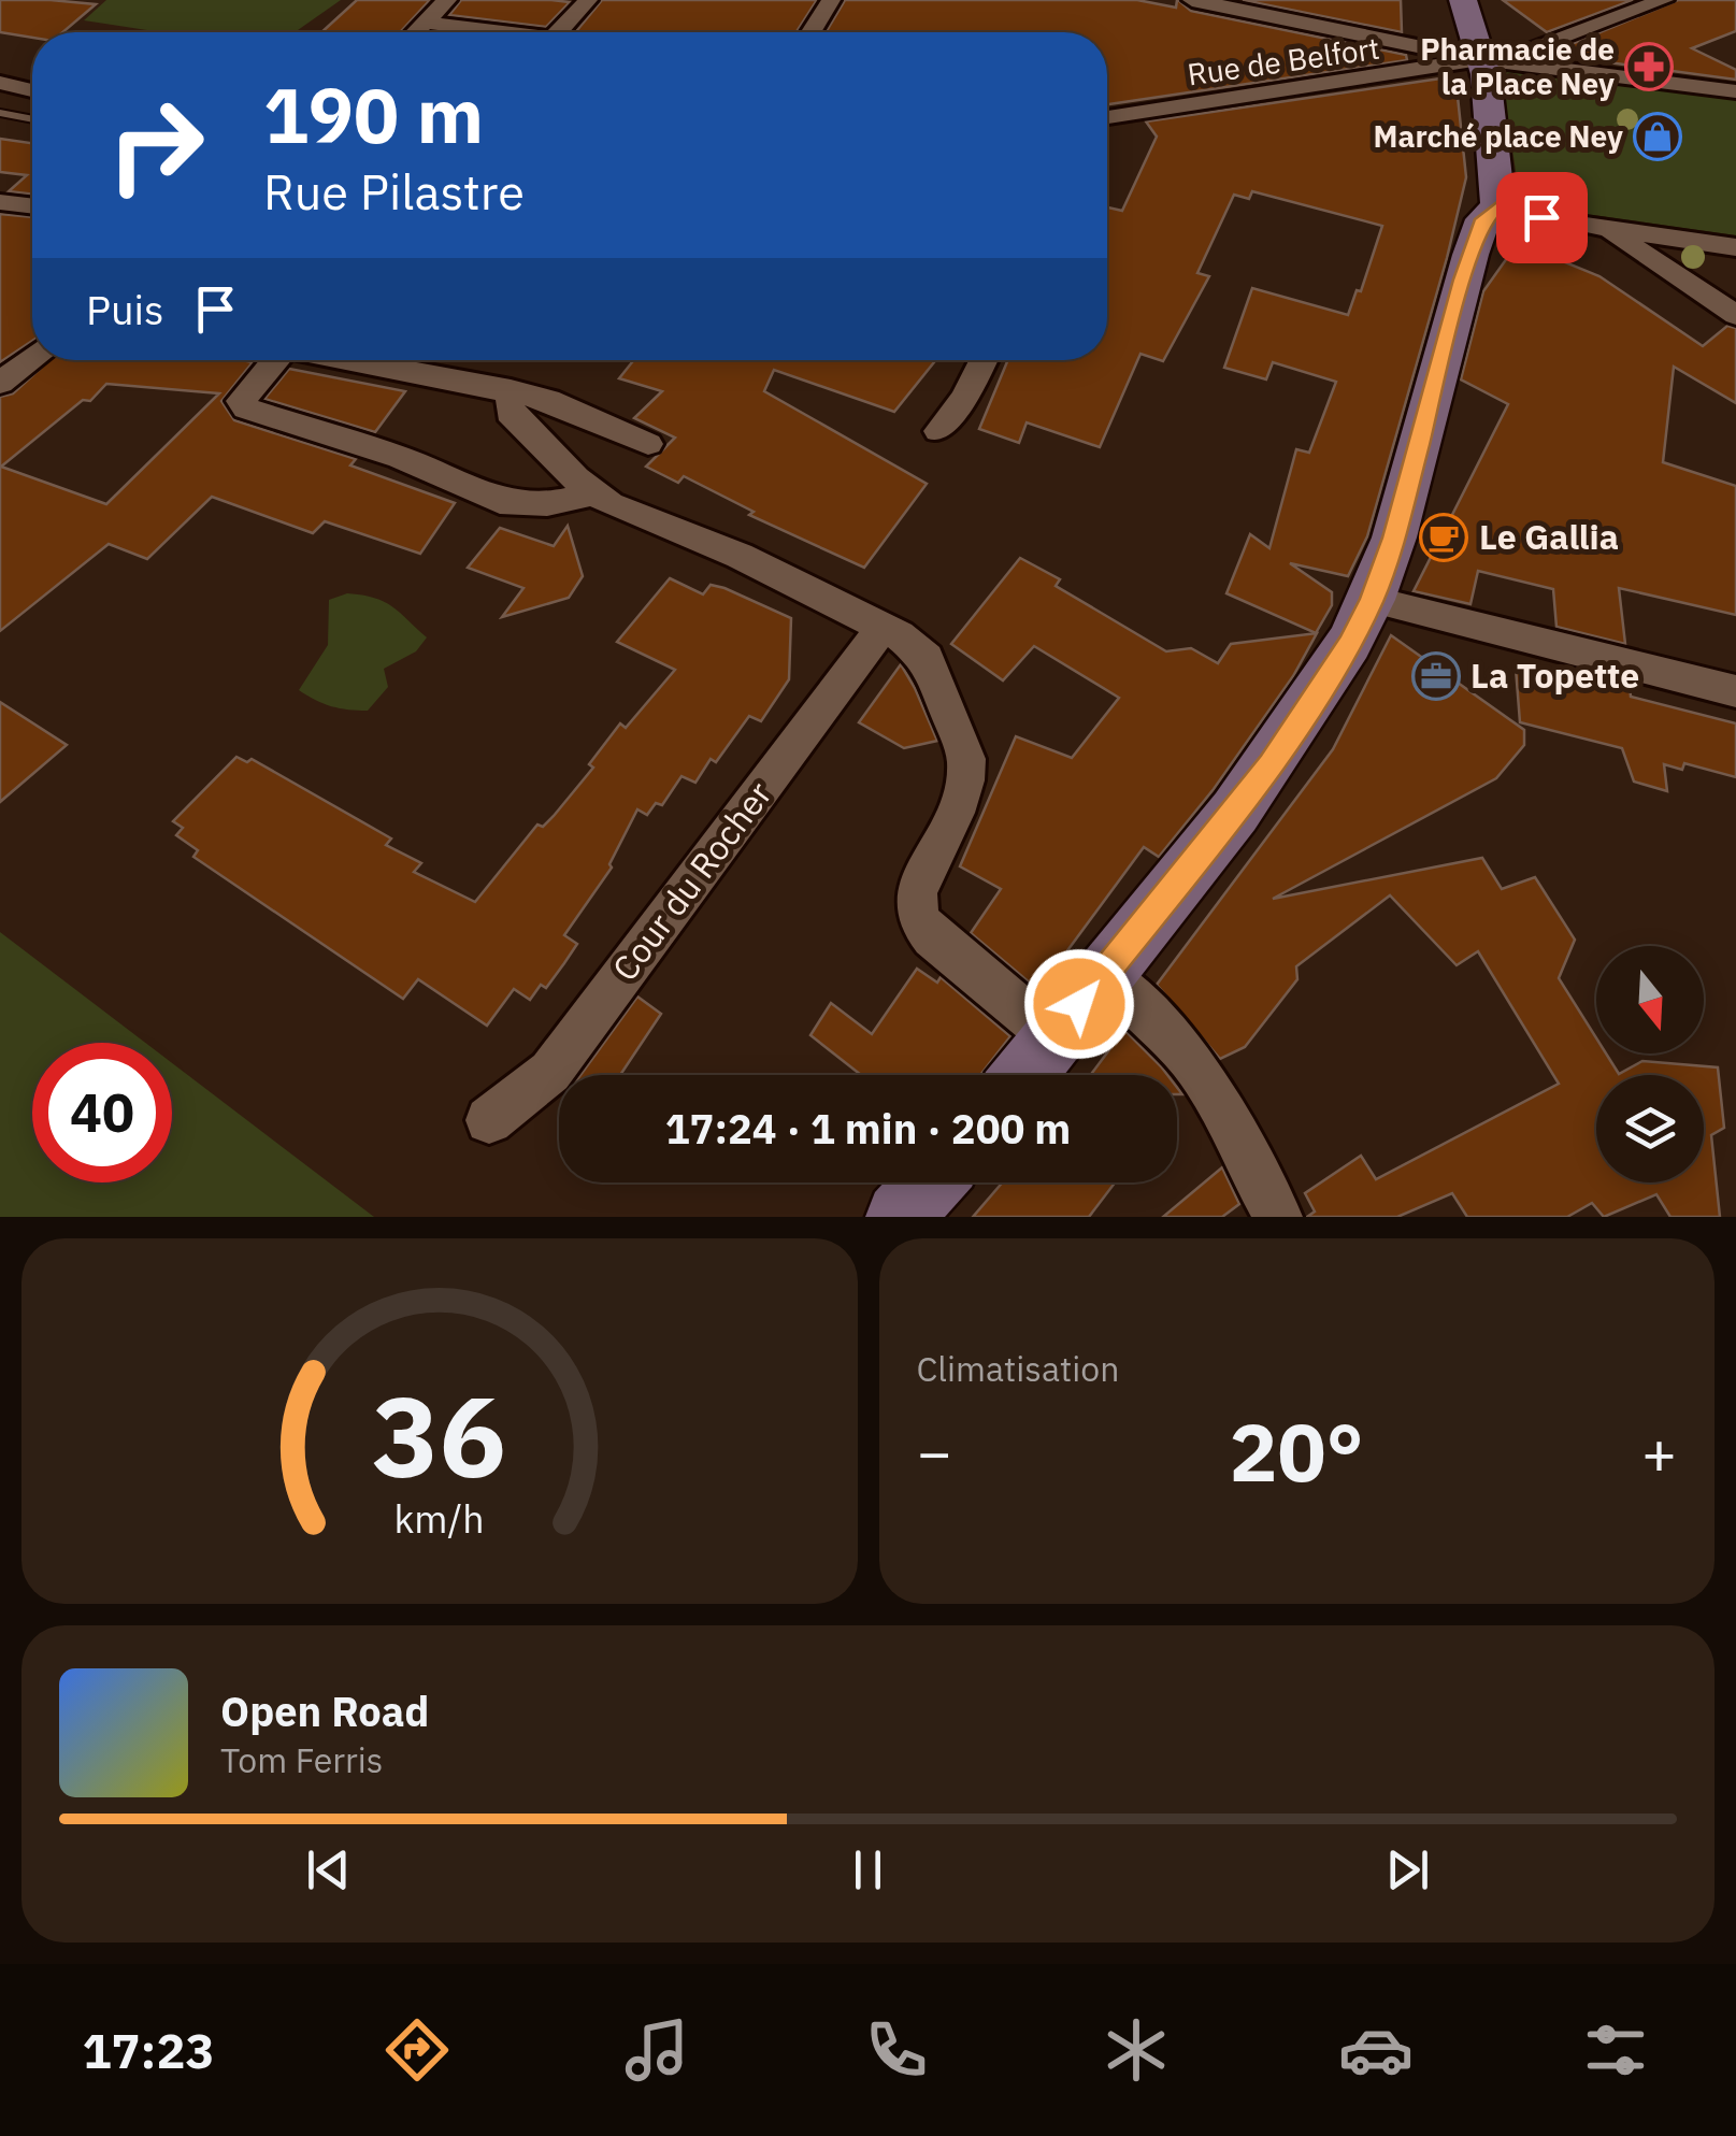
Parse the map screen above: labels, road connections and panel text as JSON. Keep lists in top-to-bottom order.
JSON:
{
  "streets": {
    "street": ["Rue de Belfort", "Cour du Rocher"]
  },
  "places": {
    "pharmacy": ["Pharmacie de la Place Ney"],
    "shop": ["Marché place Ney"],
    "cafe": ["Le Gallia"],
    "office": ["La Topette"]
  },
  "north": "bottom",
  "page": {
    "turn": ["190 m", "Rue Pilastre"],
    "then": "Puis",
    "limit": "40",
    "trip": "17:24 · 1 min · 200 m",
    "tile": "Climatisation",
    "heat": ["−", "20°", "+"],
    "song": ["Open Road", "Tom Ferris"],
    "tabs": "17:23",
    "gauge": ["36", "km/h"]
  }
}
